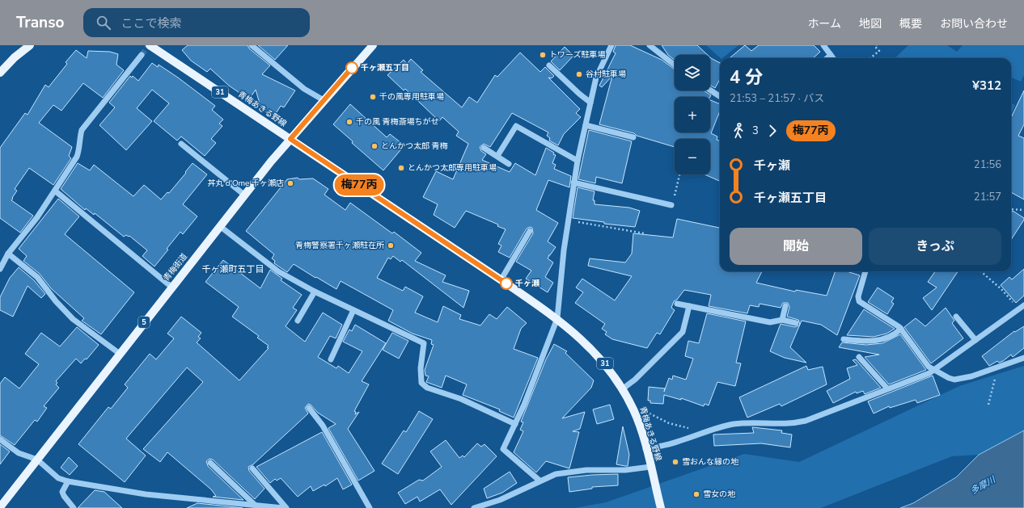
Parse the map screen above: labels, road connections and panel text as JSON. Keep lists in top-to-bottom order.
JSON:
{
  "streets": {
    "main road": [
      "31",
      "青梅あきる野線",
      "青梅街道",
      "5"
    ]
  },
  "crossings": [
    ["青梅あきる野線", "青梅街道"]
  ],
  "districts": ["千ヶ瀬町五丁目"],
  "water": ["多摩川"],
  "places": [
    "トワーズ駐車場",
    "千ヶ瀬五丁目",
    "谷村駐車場",
    "千の風専用駐車場",
    "千の風 青梅斎場ちがせ",
    "とんかつ太郎 青梅",
    "とんかつ太郎専用駐車場",
    "丼丸 d'Ome 千ヶ瀬店",
    "青梅警察署千ヶ瀬駐在所",
    "千ヶ瀬",
    "雪おんな縁の地",
    "雪女の地"
  ],
  "lines": ["bus line 梅77丙"],
  "page": {
    "header": "Transo",
    "search": "ここで検索",
    "nav": [
      "ホーム",
      "地図",
      "概要",
      "お問い合わせ"
    ],
    "on_map": "梅77丙",
    "map_buttons": ["+", "−"],
    "heading": ["4 分", "21:53 – 21:57 · バス", "¥312"],
    "legs": ["3", "梅77丙"],
    "list": [
      {
        "name": "千ヶ瀬",
        "value": "21:56"
      },
      {
        "name": "千ヶ瀬五丁目",
        "value": "21:57"
      }
    ],
    "buttons": ["開始", "きっぷ"]
  }
}
